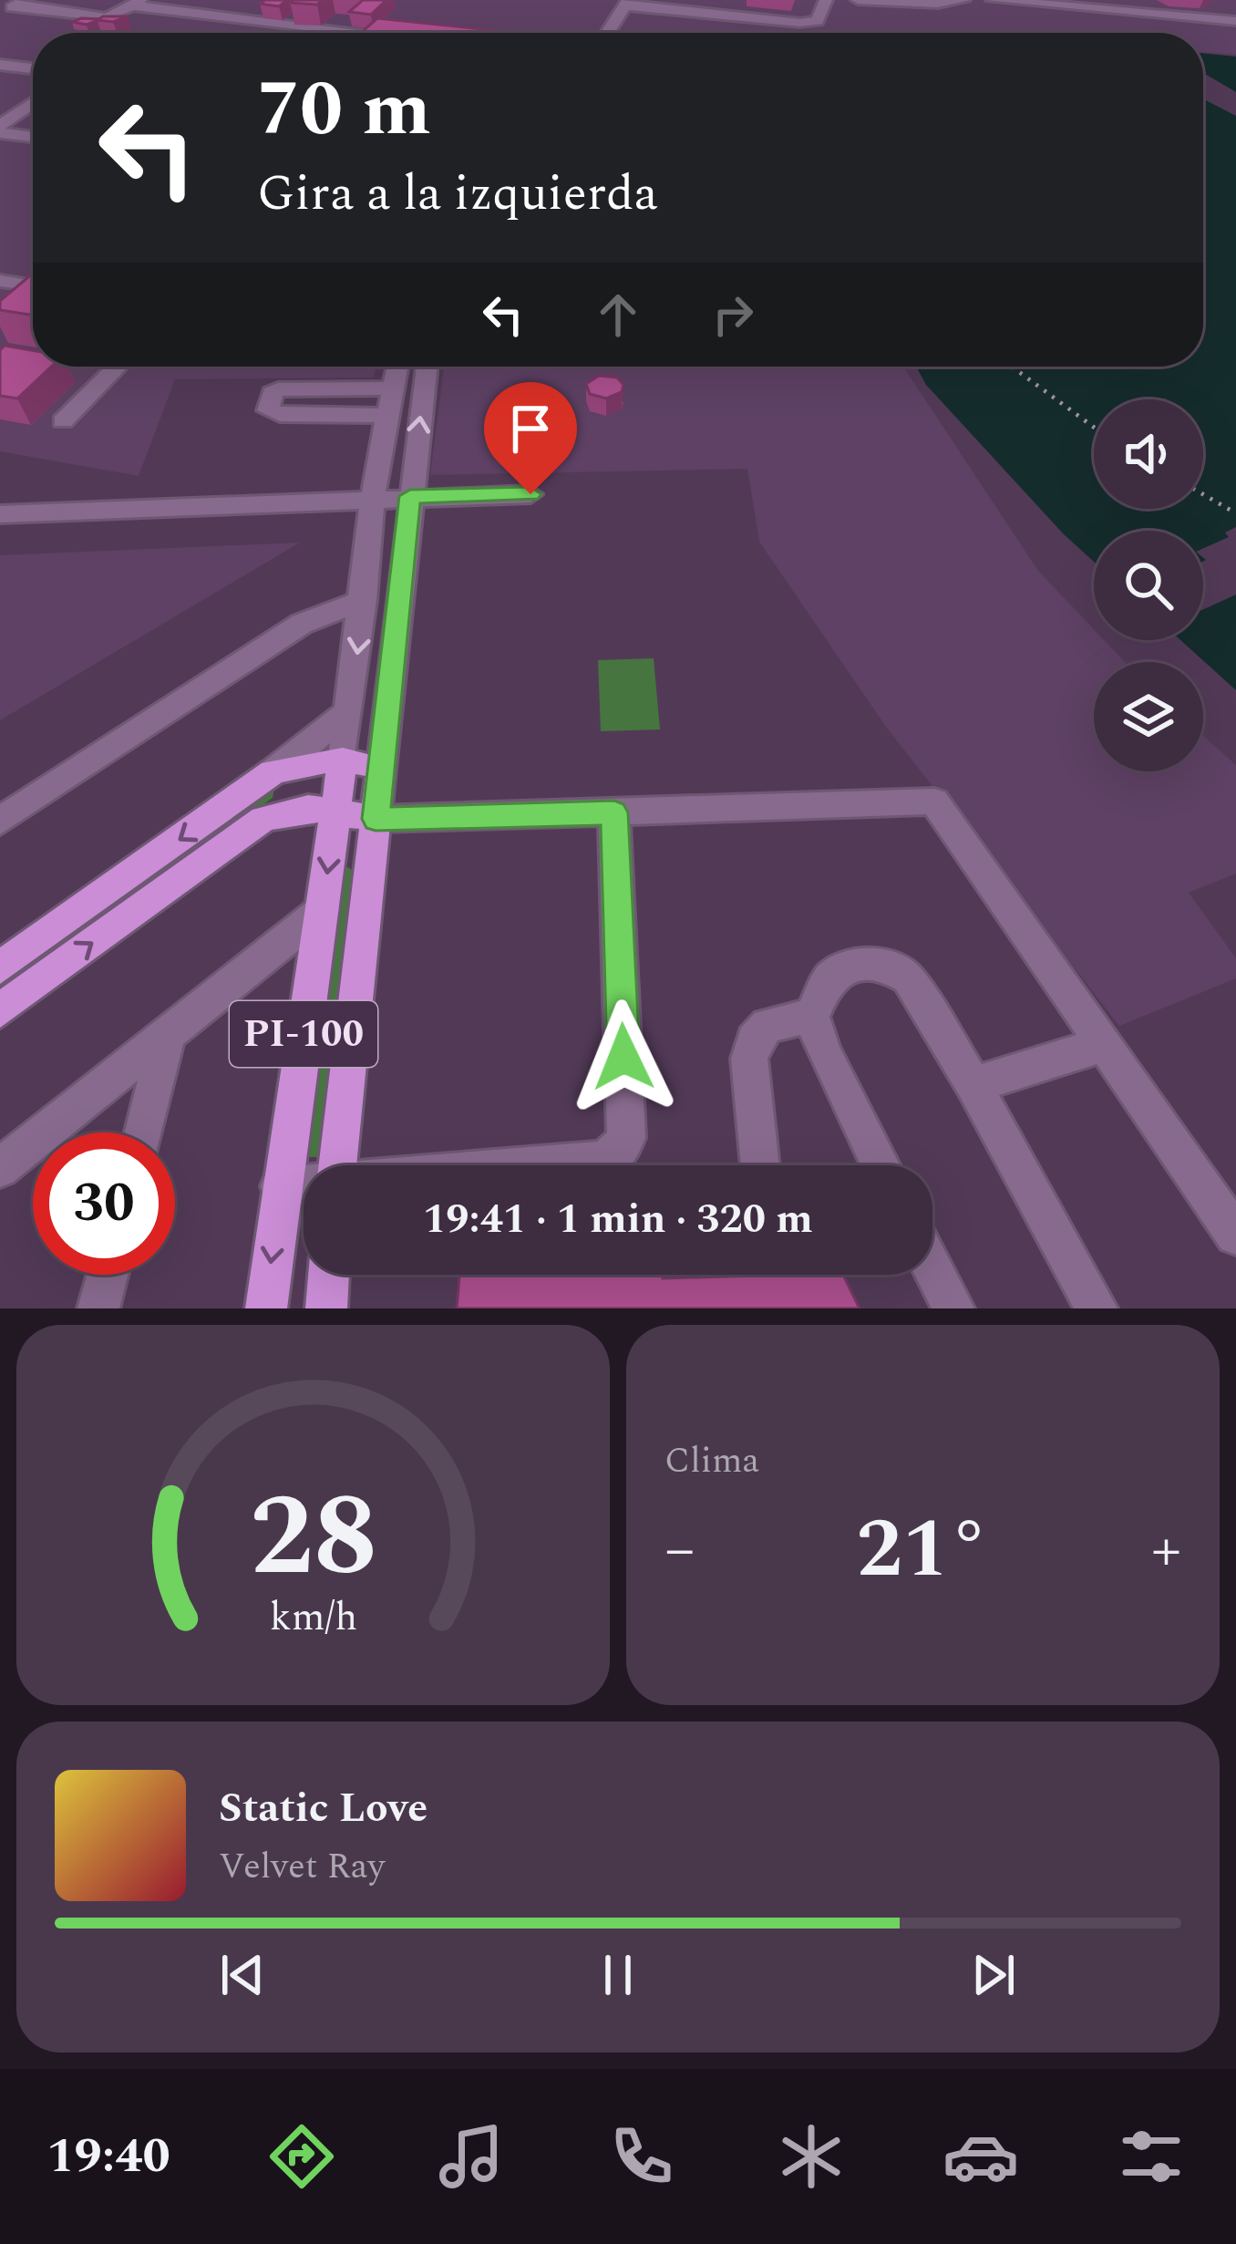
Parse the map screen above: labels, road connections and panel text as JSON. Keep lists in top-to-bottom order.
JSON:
{
  "streets": {
    "main road": ["PI-100"]
  },
  "page": {
    "turn": ["70 m", "Gira a la izquierda"],
    "limit": "30",
    "trip": "19:41 · 1 min · 320 m",
    "tile": "Clima",
    "heat": ["−", "21°", "+"],
    "song": ["Static Love", "Velvet Ray"],
    "tabs": "19:40",
    "gauge": ["28", "km/h"]
  }
}
